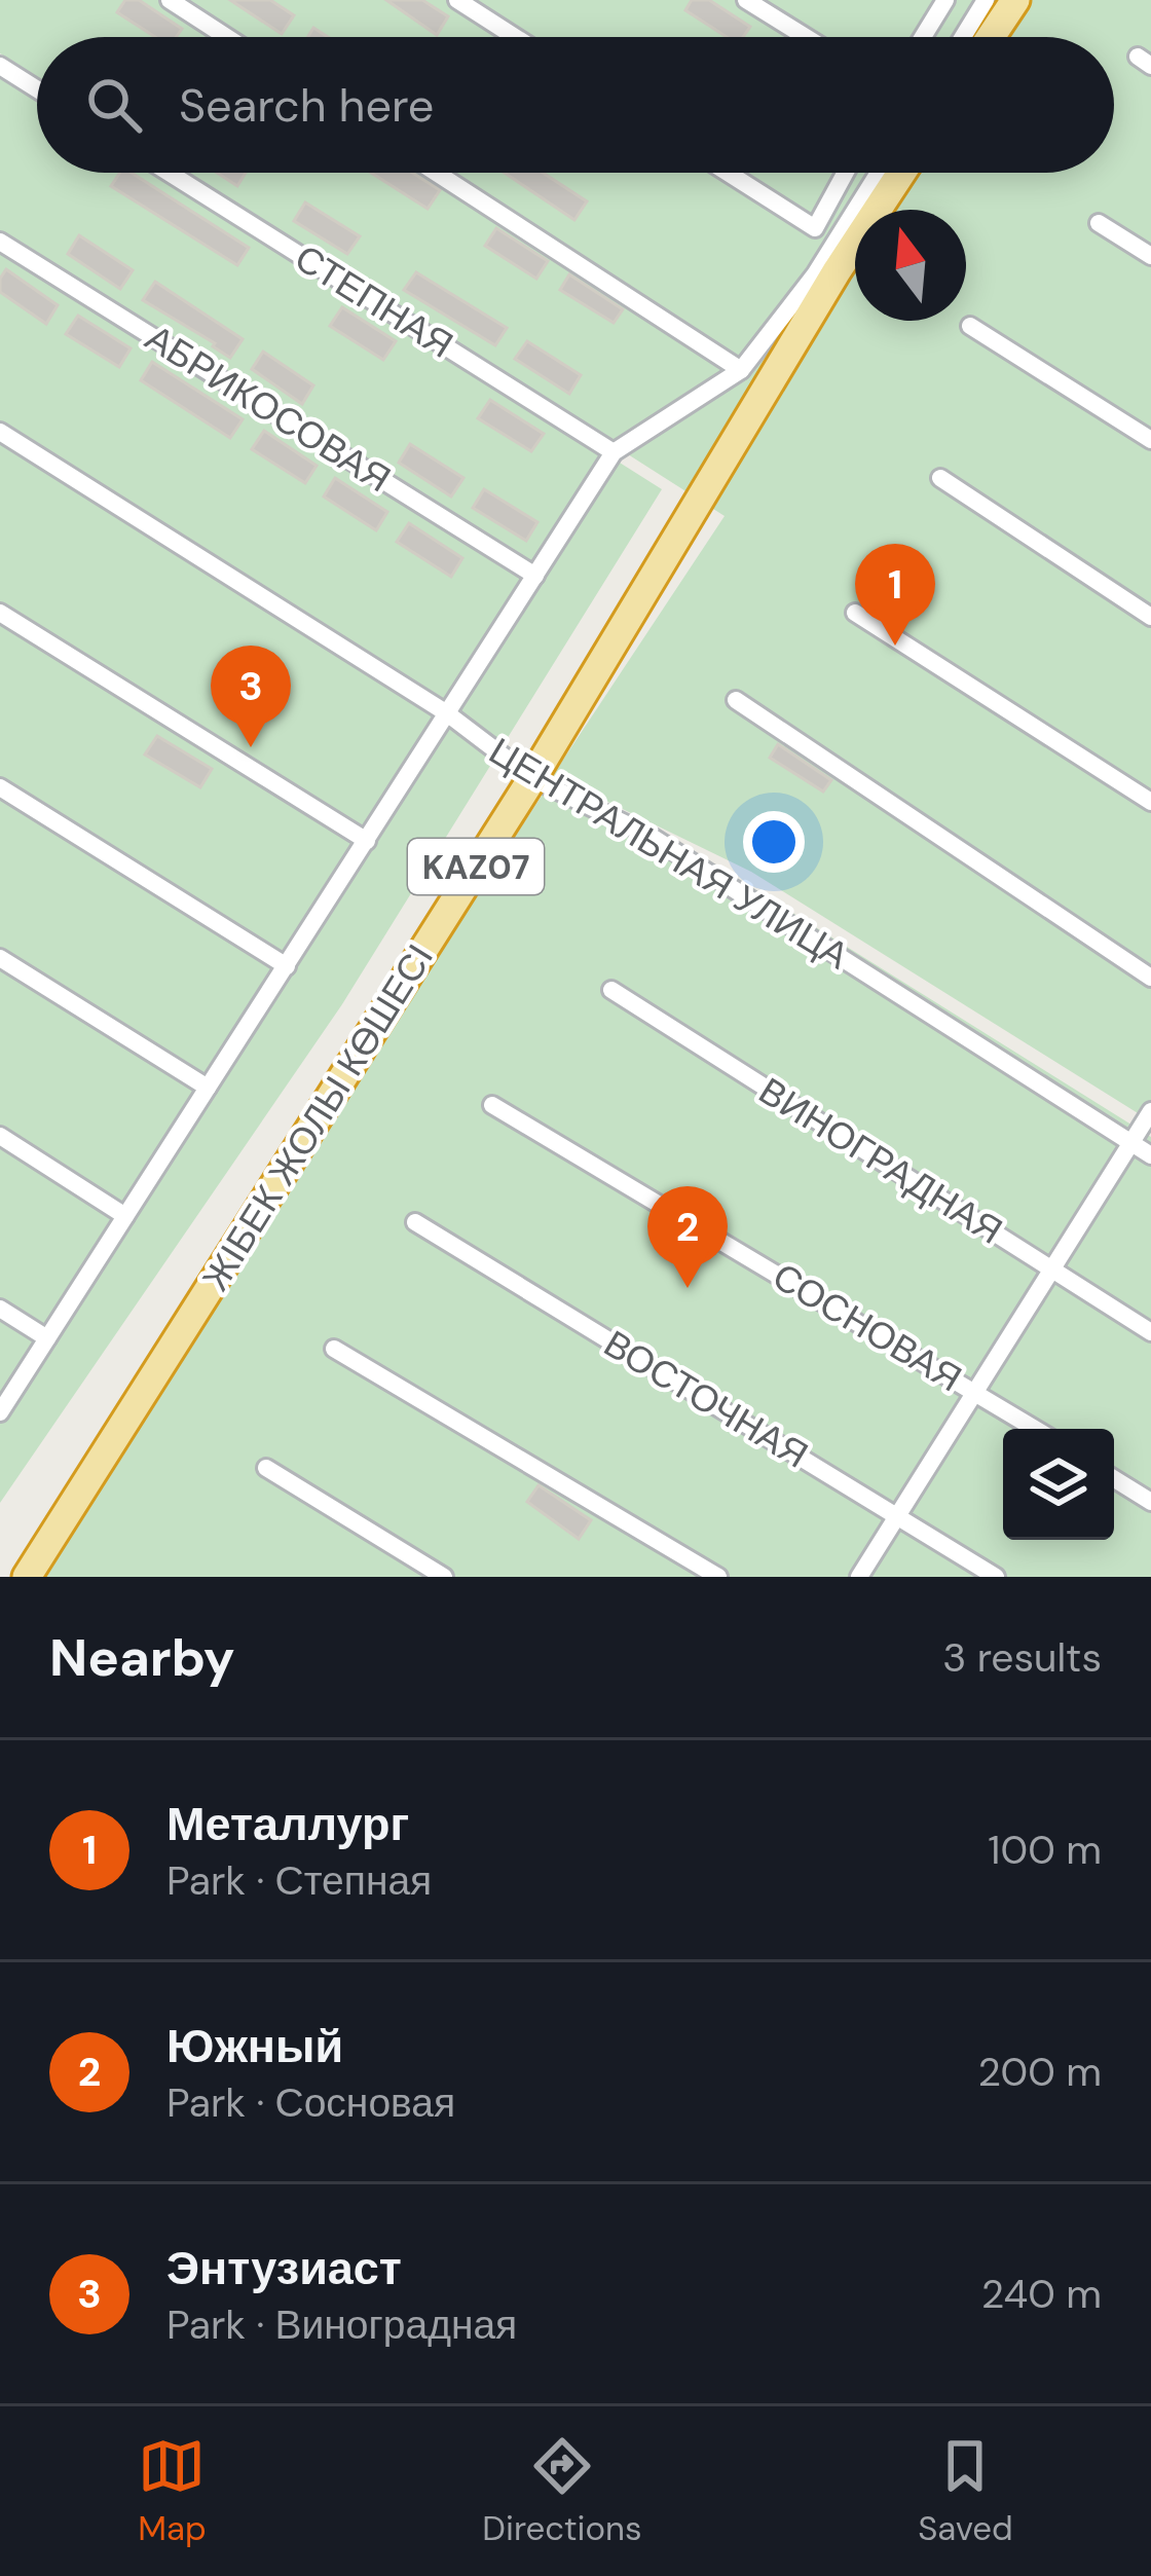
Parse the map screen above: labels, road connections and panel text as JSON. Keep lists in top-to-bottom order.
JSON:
{
  "streets": {
    "highway": ["KAZ07", "ЖІБЕК ЖОЛЫ КӨШЕСІ"],
    "street": [
      "СТЕПНАЯ",
      "АБРИКОСОВАЯ",
      "ЦЕНТРАЛЬНАЯ УЛИЦА",
      "ВИНОГРАДНАЯ",
      "СОСНОВАЯ",
      "ВОСТОЧНАЯ"
    ]
  },
  "crossings": [
    ["ЦЕНТРАЛЬНАЯ УЛИЦА", "ЖІБЕК ЖОЛЫ КӨШЕСІ"]
  ],
  "north": "top",
  "page": {
    "search": "Search here",
    "pins": ["1", "3", "2"],
    "heading": ["Nearby", "3 results"],
    "list": [
      {
        "mark": "1",
        "name": "Металлург",
        "note": "Park · Степная",
        "value": "100 m"
      },
      {
        "mark": "2",
        "name": "Южный",
        "note": "Park · Сосновая",
        "value": "200 m"
      },
      {
        "mark": "3",
        "name": "Энтузиаст",
        "note": "Park · Виноградная",
        "value": "240 m"
      }
    ],
    "nav": ["Map", "Directions", "Saved"]
  }
}
